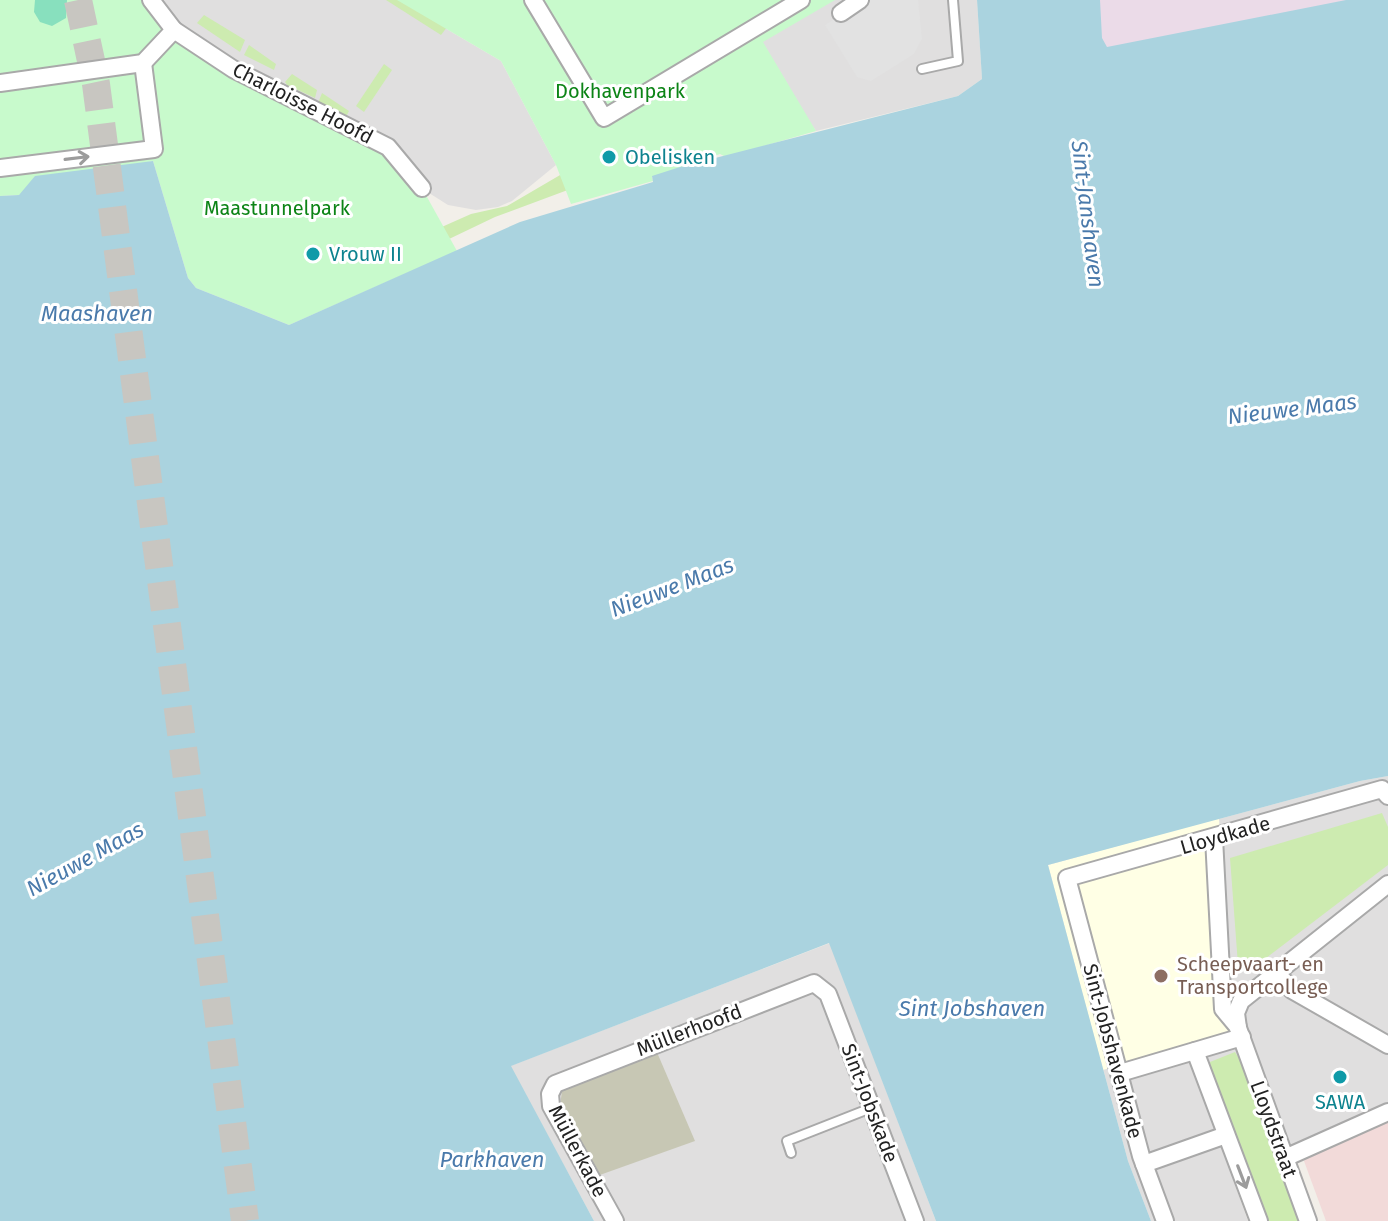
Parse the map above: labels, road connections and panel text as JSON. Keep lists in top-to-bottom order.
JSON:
{
  "streets": {
    "street": [
      "Charloisse Hoofd",
      "Lloydkade",
      "Müllerhoofd",
      "Sint-Jobshavenkade",
      "Sint-Jobskade",
      "Lloydstraat",
      "Müllerkade"
    ]
  },
  "crossings": [
    ["Lloydkade", "Sint-Jobshavenkade"],
    ["Lloydkade", "Lloydstraat"],
    ["Müllerhoofd", "Sint-Jobskade"],
    ["Müllerhoofd", "Müllerkade"]
  ],
  "water": [
    "Sint-Janshaven",
    "Maashaven",
    "Nieuwe Maas",
    "Sint Jobshaven",
    "Parkhaven"
  ],
  "parks": ["Dokhavenpark", "Maastunnelpark"],
  "places": [
    "Obelisken",
    "Vrouw II",
    "Scheepvaart- en Transportcollege",
    "SAWA"
  ]
}
